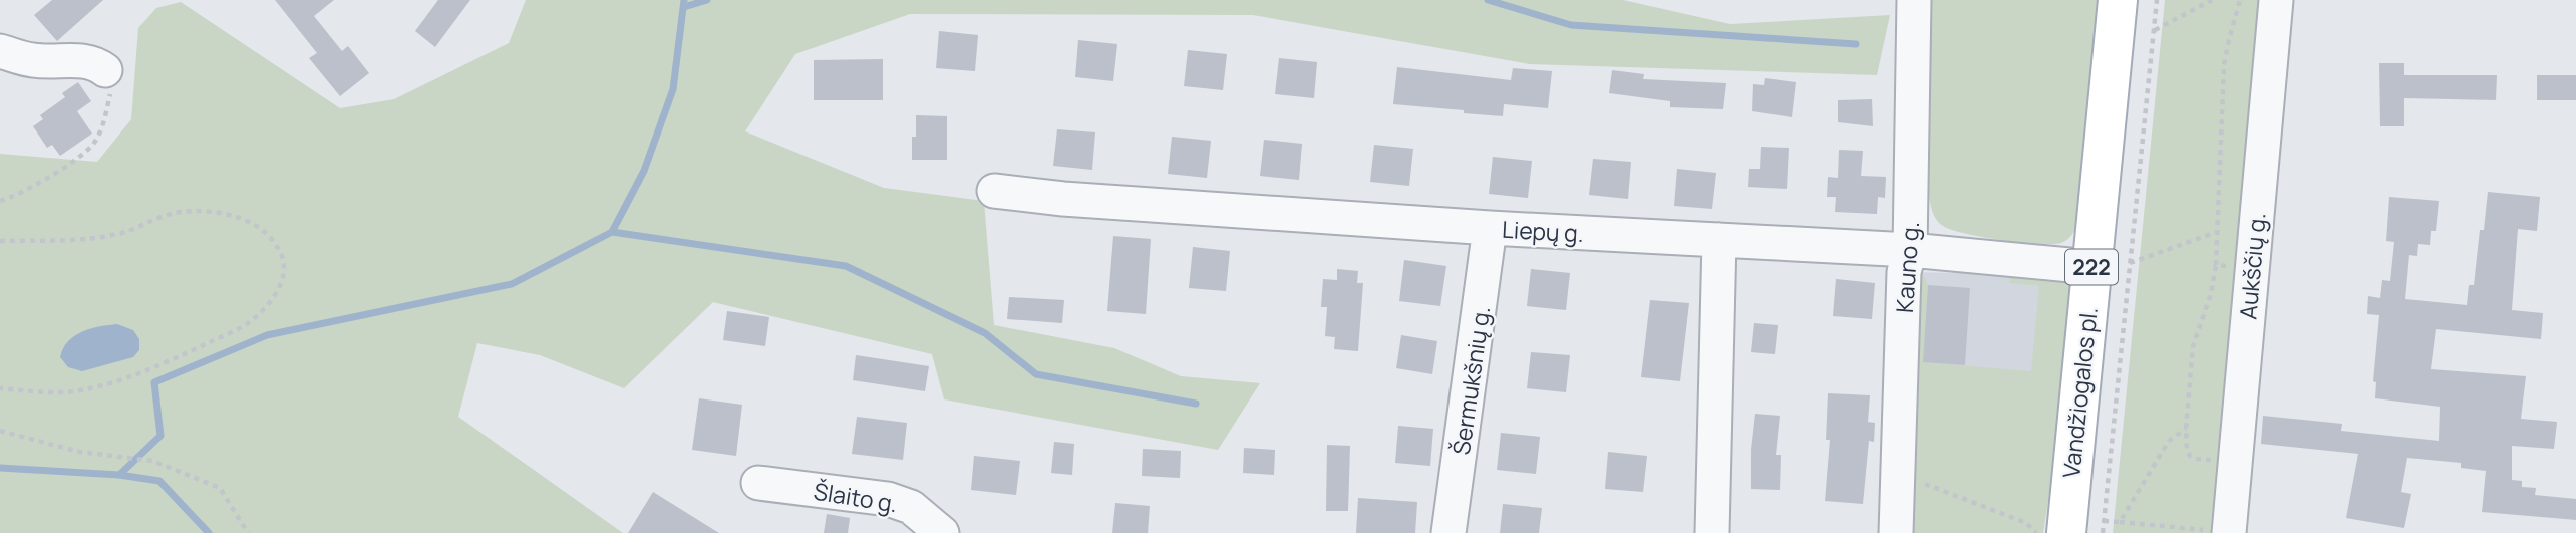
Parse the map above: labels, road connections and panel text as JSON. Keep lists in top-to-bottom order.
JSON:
{
  "streets": {
    "main road": ["222", "Vandžiogalos pl."],
    "street": [
      "Liepų g.",
      "Aukščių g.",
      "Kauno g.",
      "Šermukšnių g.",
      "Šlaito g."
    ]
  },
  "crossings": [
    ["Liepų g.", "Kauno g."],
    ["Liepų g.", "Šermukšnių g."],
    ["Liepų g.", "Vandžiogalos pl."]
  ]
}
